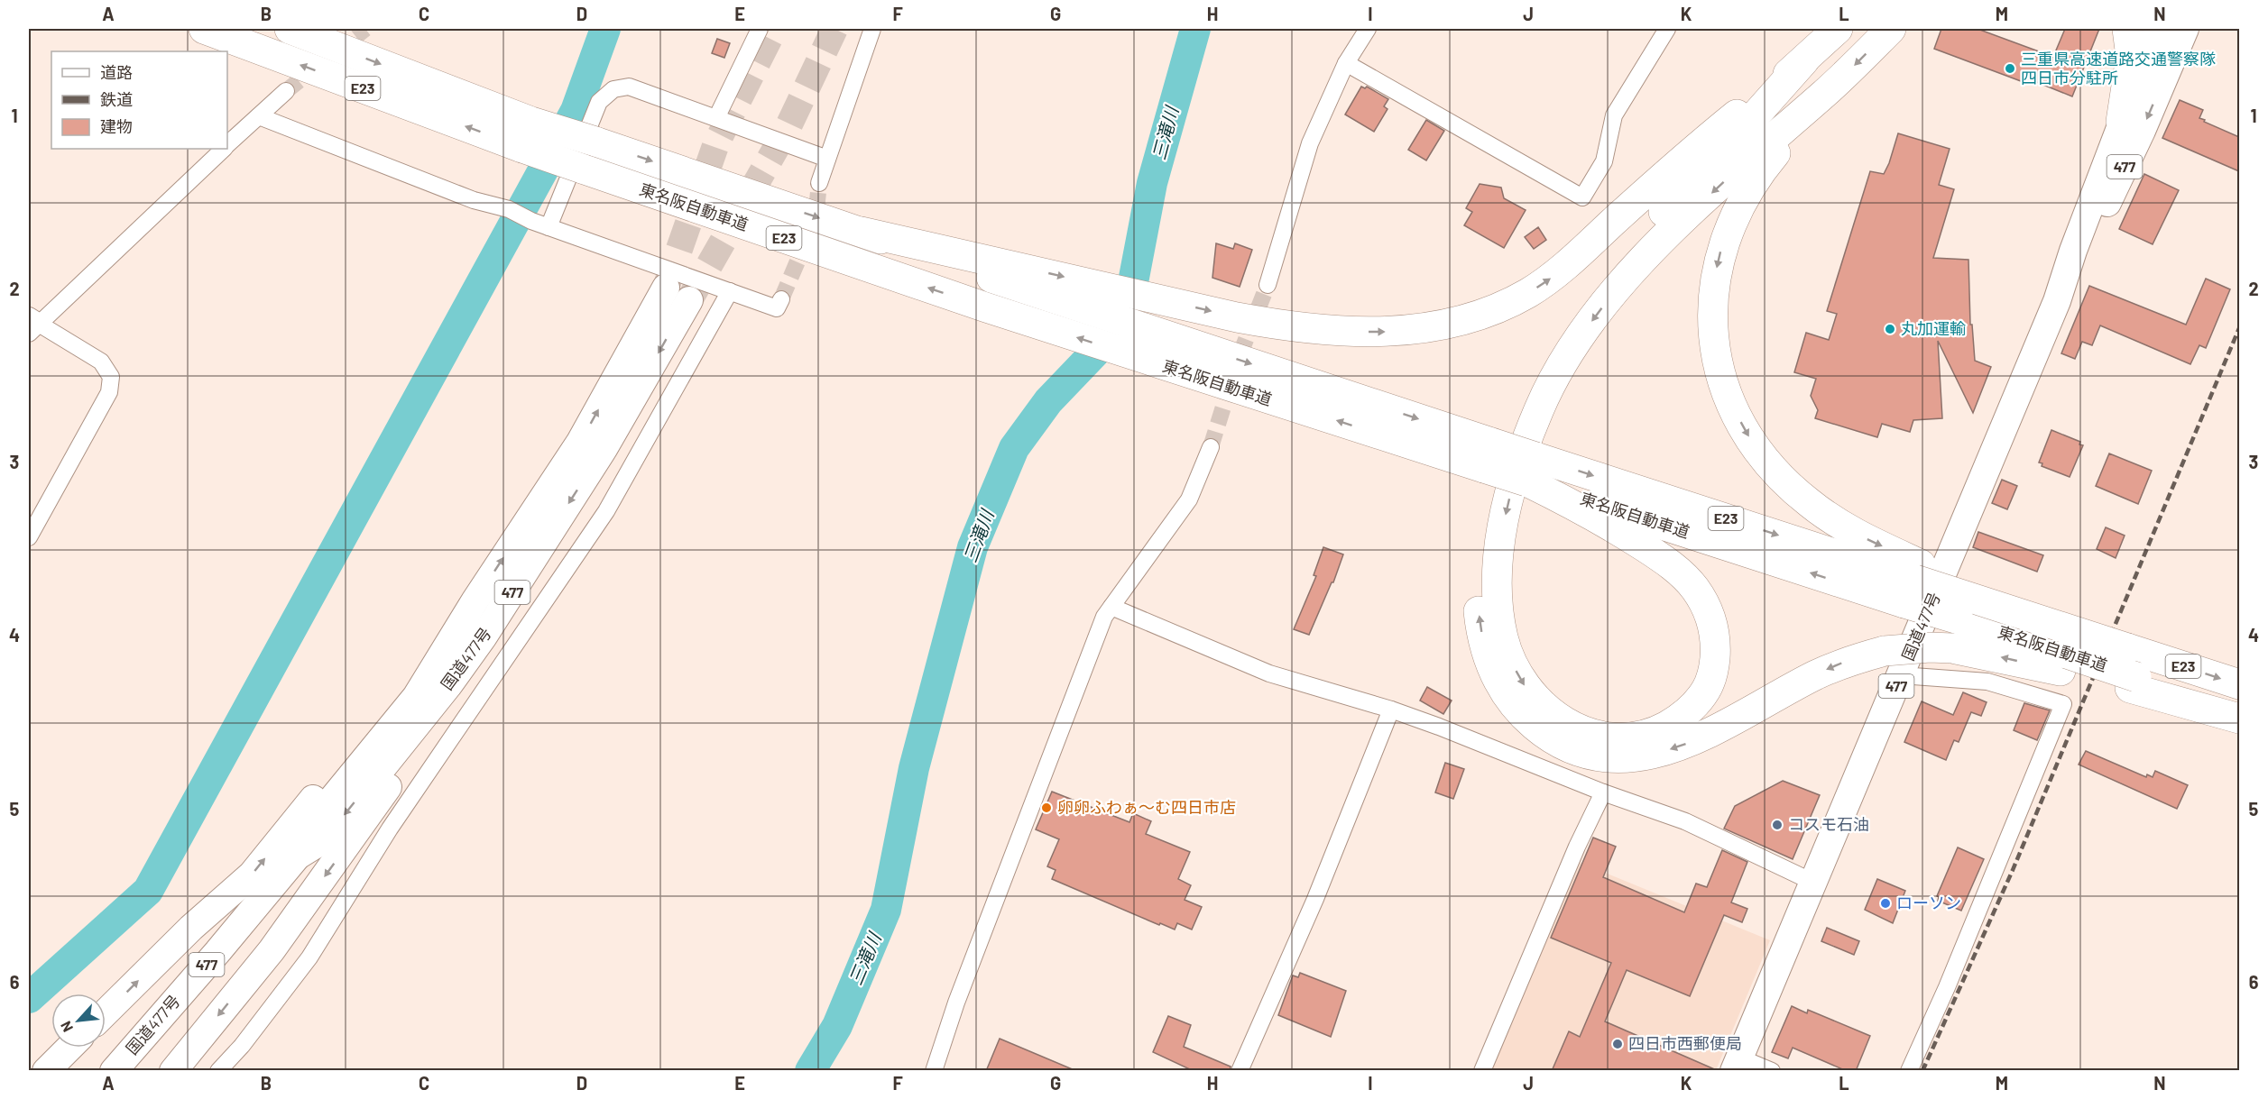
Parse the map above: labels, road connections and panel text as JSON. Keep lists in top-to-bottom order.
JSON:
{
  "streets": {
    "highway": [
      "E23",
      "477",
      "東名阪自動車道",
      "国道477号"
    ]
  },
  "crossings": [
    ["477", "国道477号"]
  ],
  "water": ["三滝川"],
  "places": [
    "三重県高速道路交通警察隊 四日市分駐所",
    "丸加運輸",
    "卵卵ふわぁ～む四日市店",
    "コスモ石油",
    "ローソン",
    "四日市西郵便局"
  ],
  "legend": ["道路", "鉄道", "建物"],
  "north": "bottom left",
  "grid": {
    "columns": [
      "A",
      "B",
      "C",
      "D",
      "E",
      "F",
      "G",
      "H",
      "I",
      "J",
      "K",
      "L",
      "M",
      "N"
    ],
    "rows": [
      "1",
      "2",
      "3",
      "4",
      "5",
      "6"
    ]
  }
}
